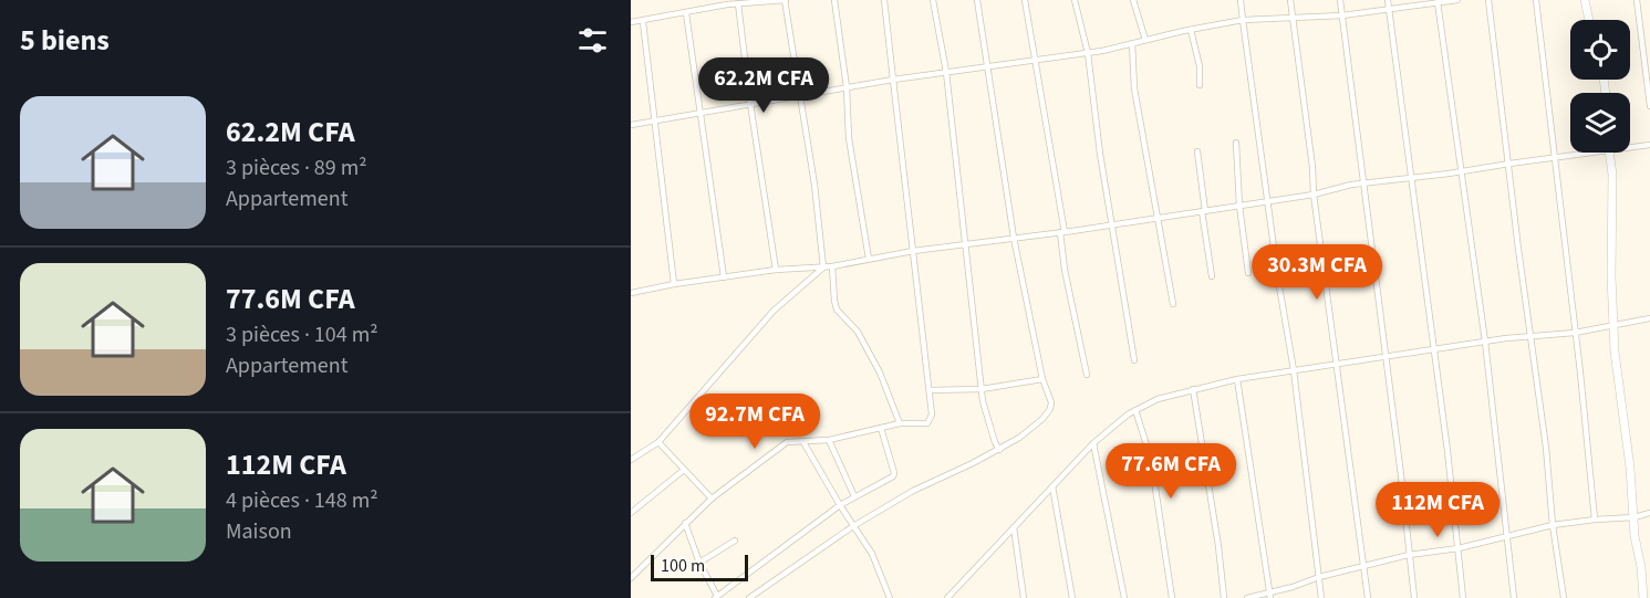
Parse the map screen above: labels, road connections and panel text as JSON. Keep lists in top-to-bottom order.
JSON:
{
  "scale_bar": "100 m",
  "page": {
    "heading": "5 biens",
    "price": [
      "62.2M CFA",
      "30.3M CFA",
      "92.7M CFA",
      "77.6M CFA",
      "112M CFA"
    ],
    "list": [
      {
        "name": "62.2M CFA",
        "note": "3 pièces · 89 m² · Appartement"
      },
      {
        "name": "77.6M CFA",
        "note": "3 pièces · 104 m² · Appartement"
      },
      {
        "name": "112M CFA",
        "note": "4 pièces · 148 m² · Maison"
      }
    ],
    "scale": "100 m"
  }
}
